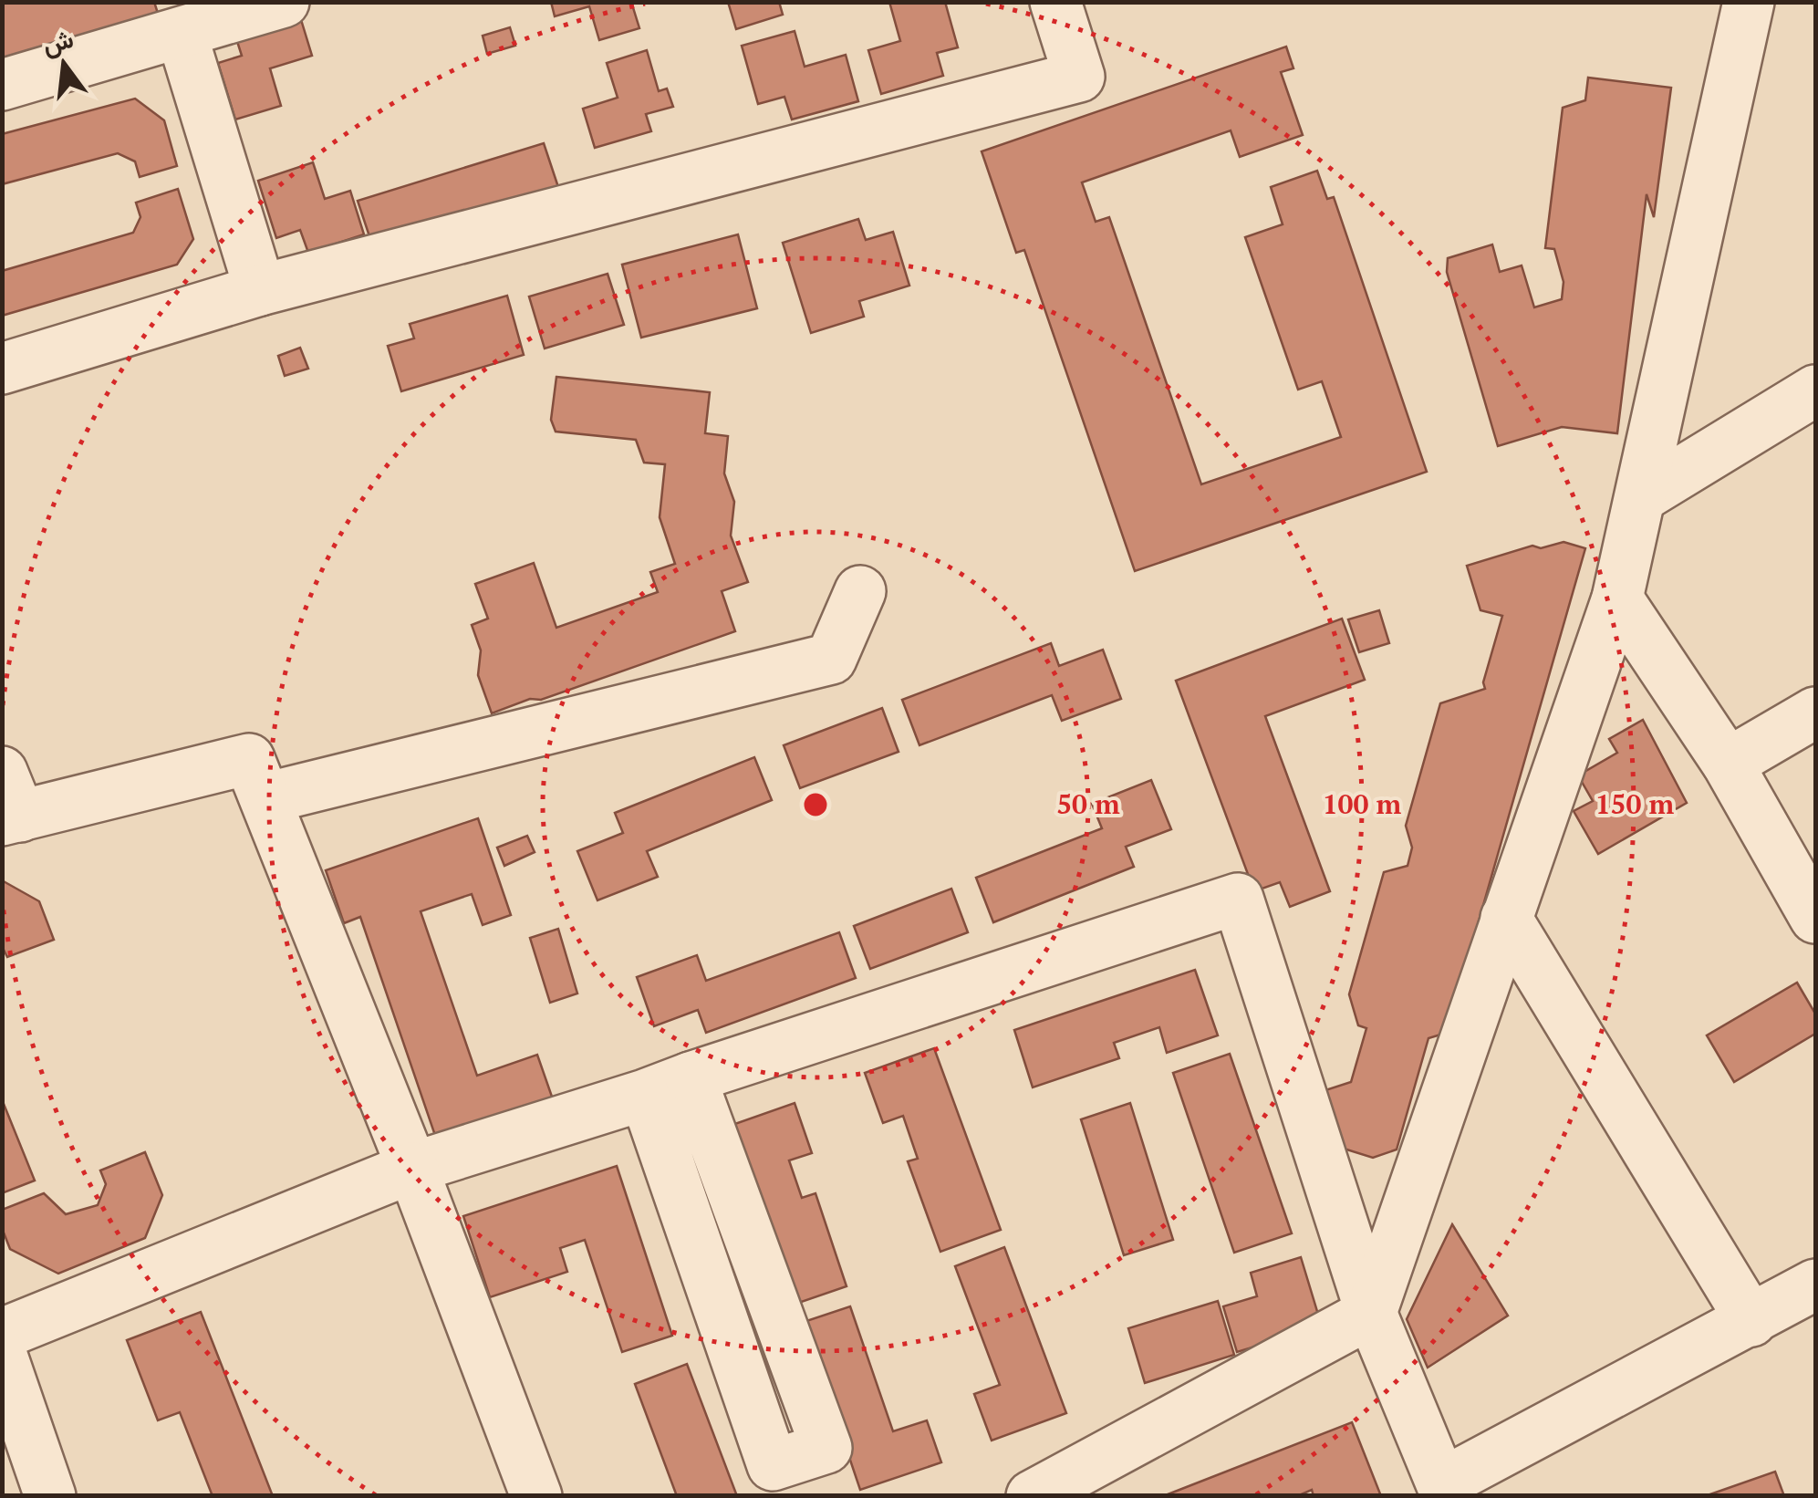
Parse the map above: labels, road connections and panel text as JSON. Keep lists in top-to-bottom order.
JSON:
{
  "north": "top",
  "rings": ["50 m", "100 m", "150 m"]
}
